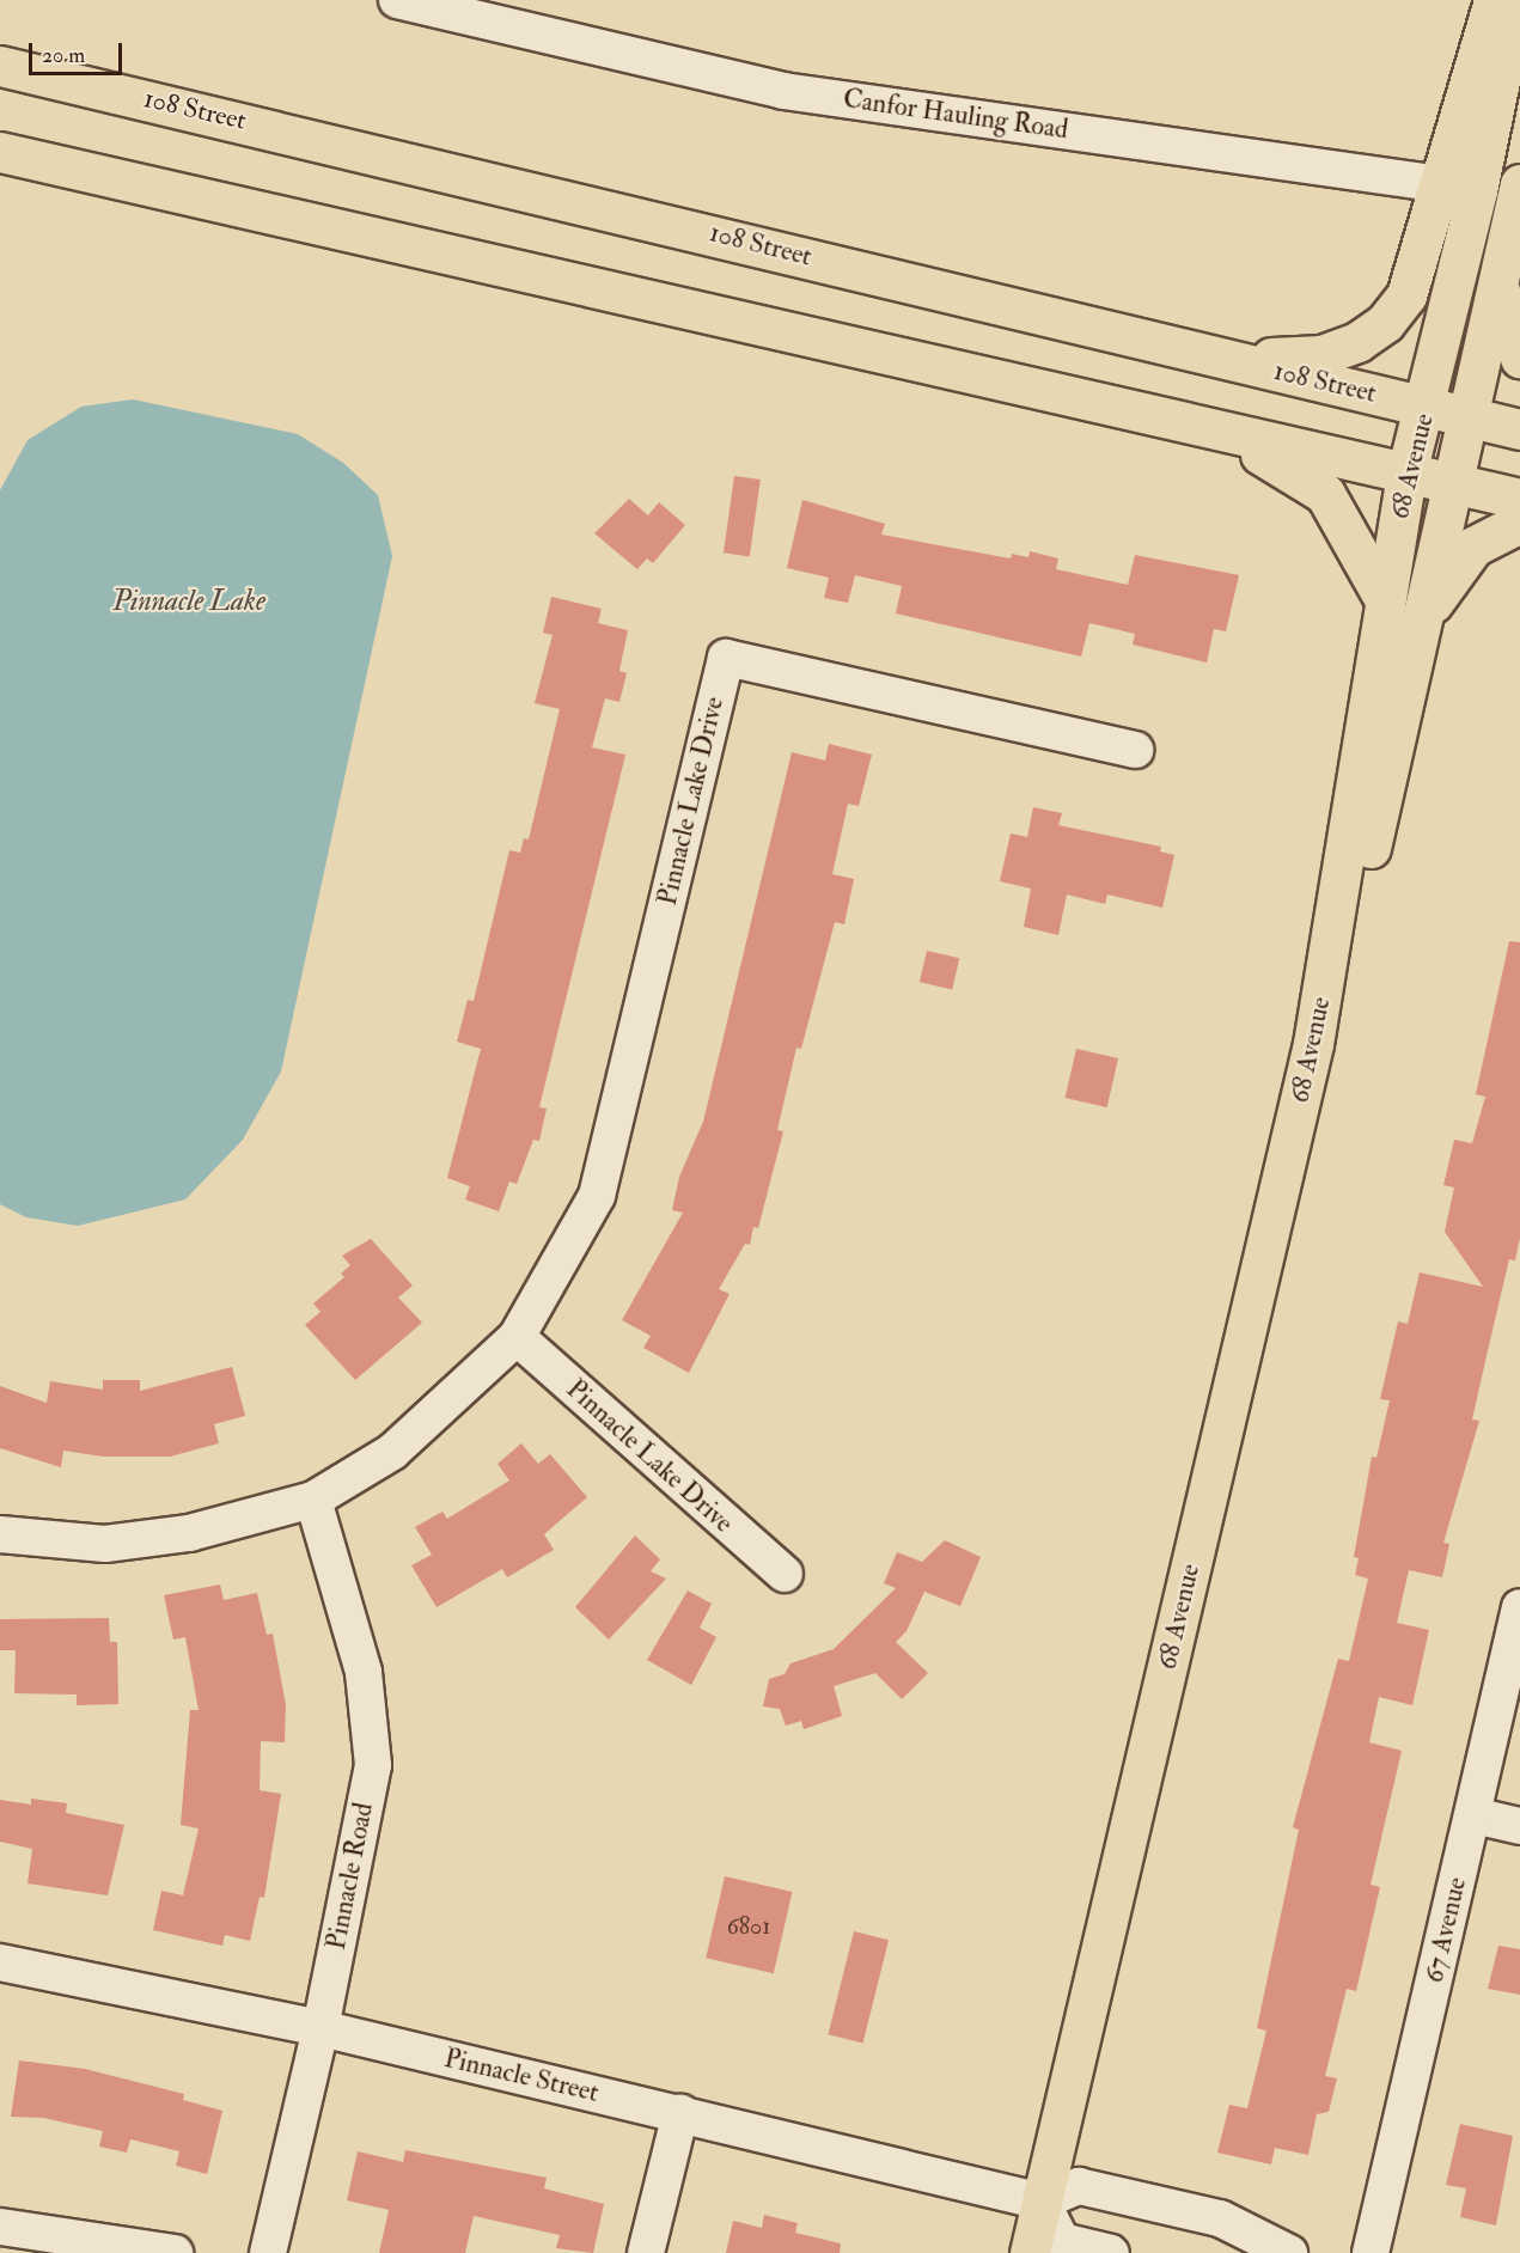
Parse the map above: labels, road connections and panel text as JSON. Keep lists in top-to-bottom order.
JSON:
{
  "streets": {
    "main road": ["108 Street", "68 Avenue"],
    "street": [
      "Canfor Hauling Road",
      "Pinnacle Lake Drive",
      "Pinnacle Road",
      "67 Avenue",
      "Pinnacle Street"
    ]
  },
  "crossings": [
    ["108 Street", "68 Avenue"],
    ["Canfor Hauling Road", "68 Avenue"],
    ["68 Avenue", "Pinnacle Street"],
    ["Pinnacle Lake Drive", "Pinnacle Road"],
    ["Pinnacle Road", "Pinnacle Street"]
  ],
  "water": ["Pinnacle Lake"],
  "house_numbers": ["6801"],
  "scale_bar": "20 m"
}
